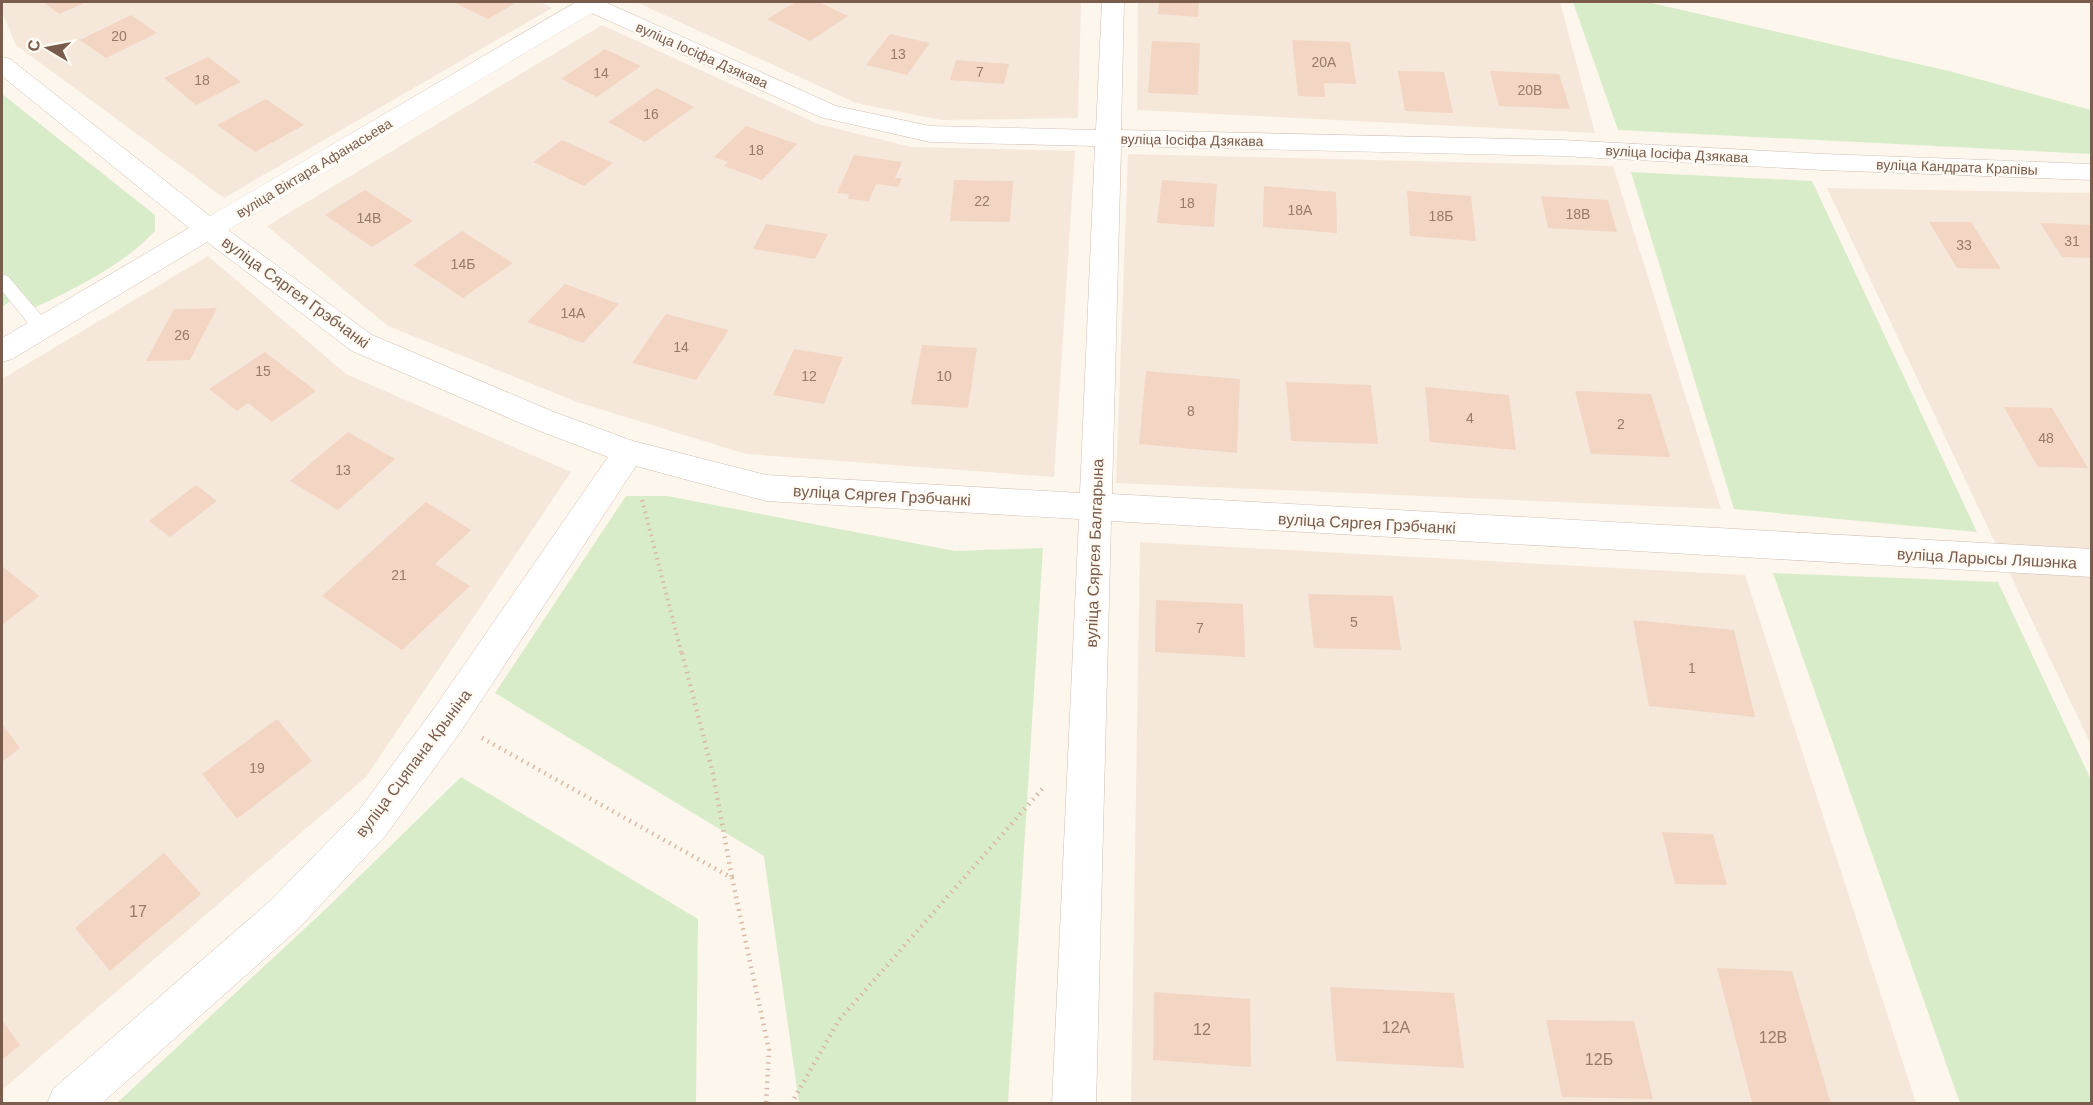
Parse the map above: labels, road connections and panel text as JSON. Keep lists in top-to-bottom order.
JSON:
{
  "streets": {
    "street": [
      "вуліца Іосіфа Дзякава",
      "вуліца Кандрата Крапівы",
      "вуліца Віктара Афанасьева",
      "вуліца Сяргея Грэбчанкі",
      "вуліца Сяргея Балгарына",
      "вуліца Ларысы Ляшэнка",
      "вуліца Сцяпана Крыніна"
    ]
  },
  "crossings": [
    ["вуліца Іосіфа Дзякава", "вуліца Кандрата Крапівы"],
    ["вуліца Іосіфа Дзякава", "вуліца Віктара Афанасьева"],
    ["вуліца Іосіфа Дзякава", "вуліца Сяргея Балгарына"],
    ["вуліца Віктара Афанасьева", "вуліца Сяргея Грэбчанкі"],
    ["вуліца Сяргея Грэбчанкі", "вуліца Сяргея Балгарына"],
    ["вуліца Сяргея Грэбчанкі", "вуліца Ларысы Ляшэнка"],
    ["вуліца Сяргея Грэбчанкі", "вуліца Сцяпана Крыніна"]
  ],
  "house_numbers": [
    "20",
    "13",
    "20А",
    "7",
    "14",
    "18",
    "20В",
    "16",
    "18",
    "22",
    "18",
    "18А",
    "18В",
    "18Б",
    "14В",
    "31",
    "33",
    "14Б",
    "14А",
    "26",
    "14",
    "15",
    "12",
    "10",
    "8",
    "4",
    "2",
    "48",
    "13",
    "21",
    "5",
    "7",
    "1",
    "19",
    "17",
    "12А",
    "12",
    "12В",
    "12Б"
  ],
  "north": "left"
}
